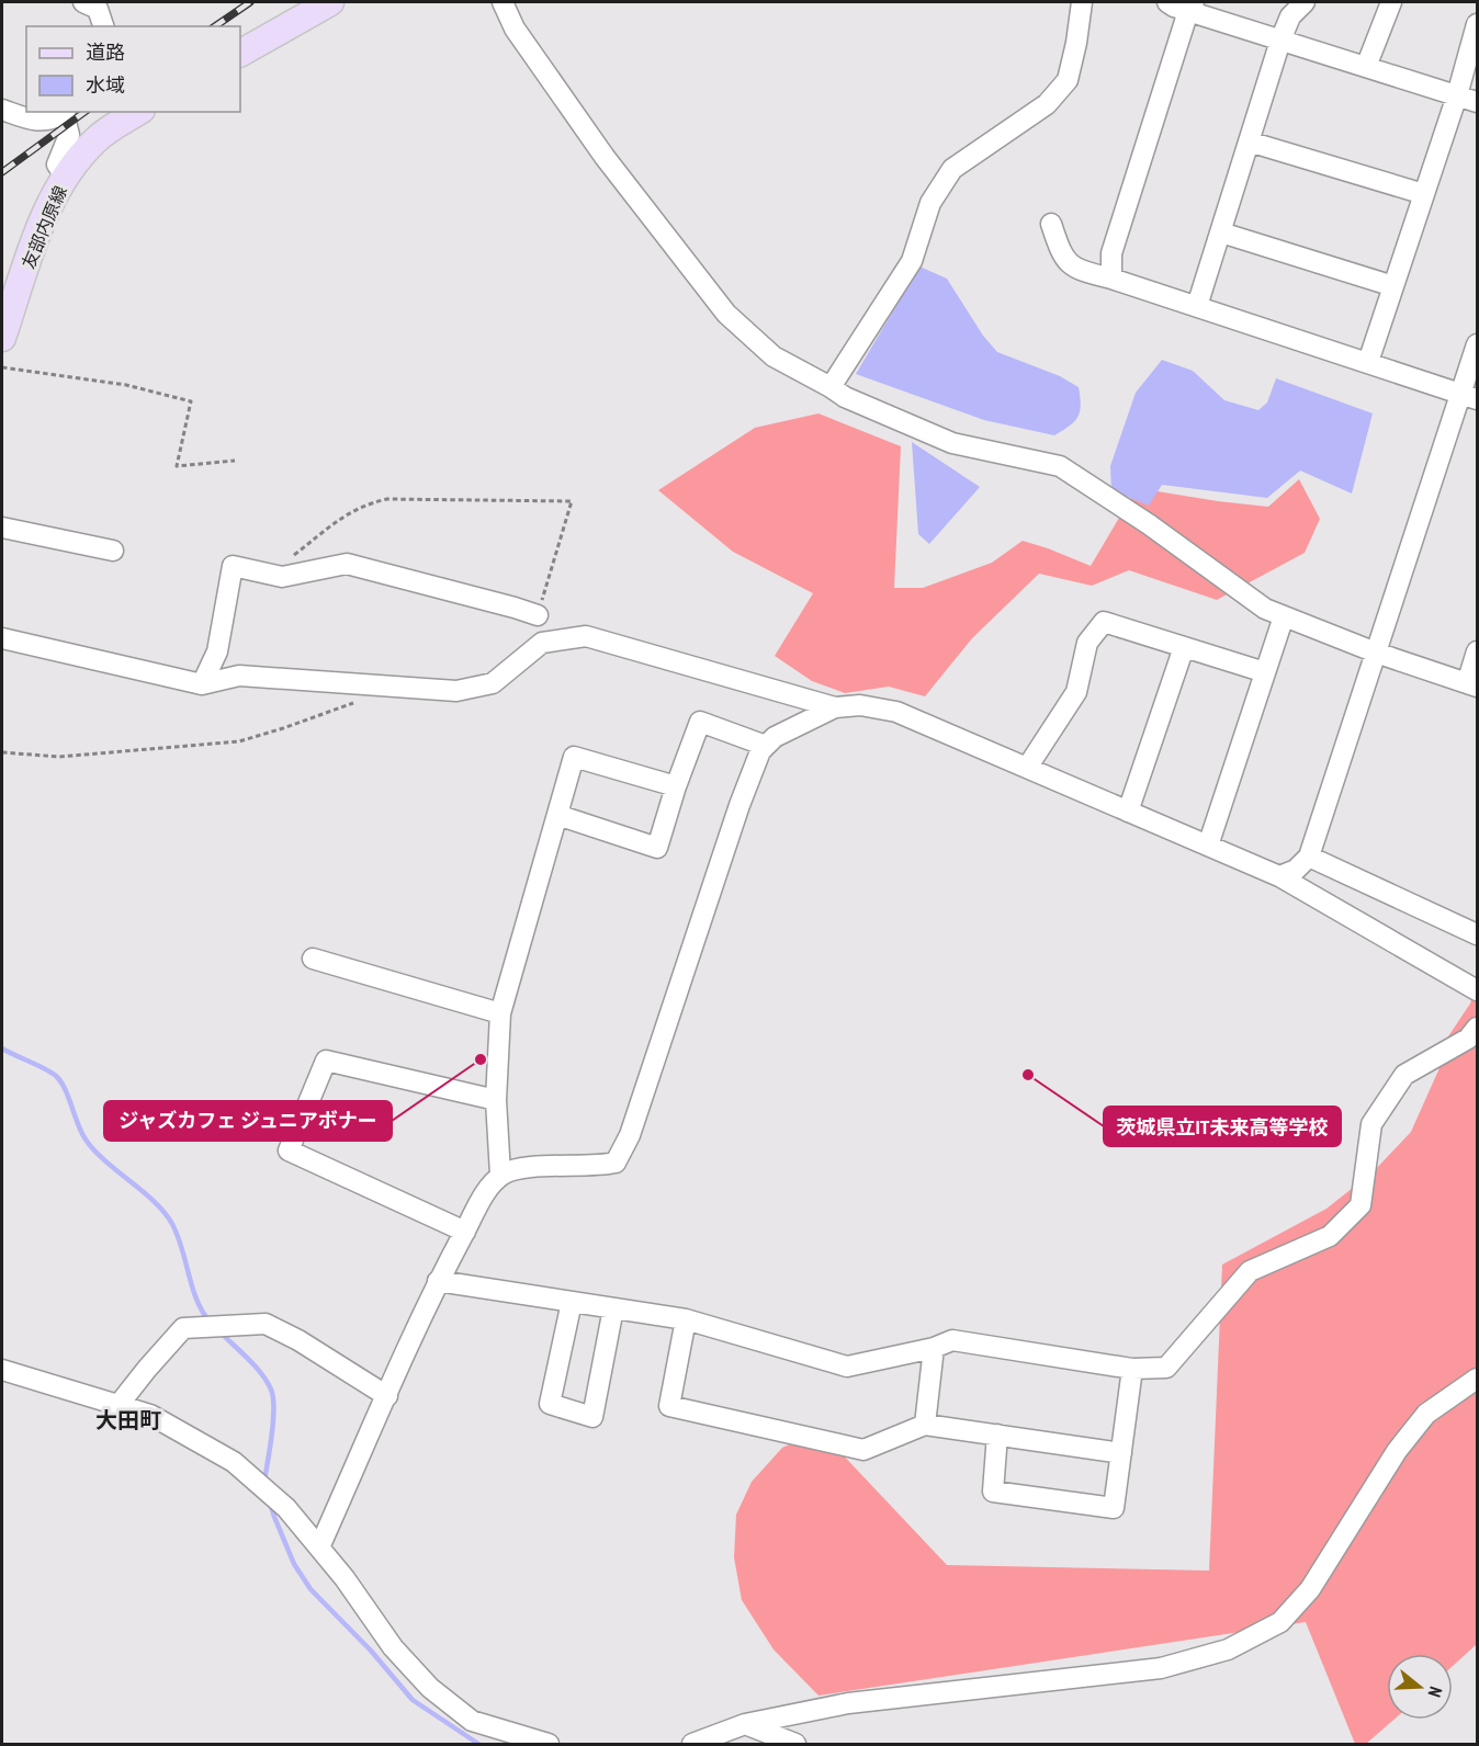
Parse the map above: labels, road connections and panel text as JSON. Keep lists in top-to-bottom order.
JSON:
{
  "streets": {
    "main road": ["友部内原線"]
  },
  "districts": ["大田町"],
  "places": ["ジャズカフェ ジュニアボナー", "茨城県立IT未来高等学校"],
  "legend": ["道路", "水域"],
  "north": "right"
}
